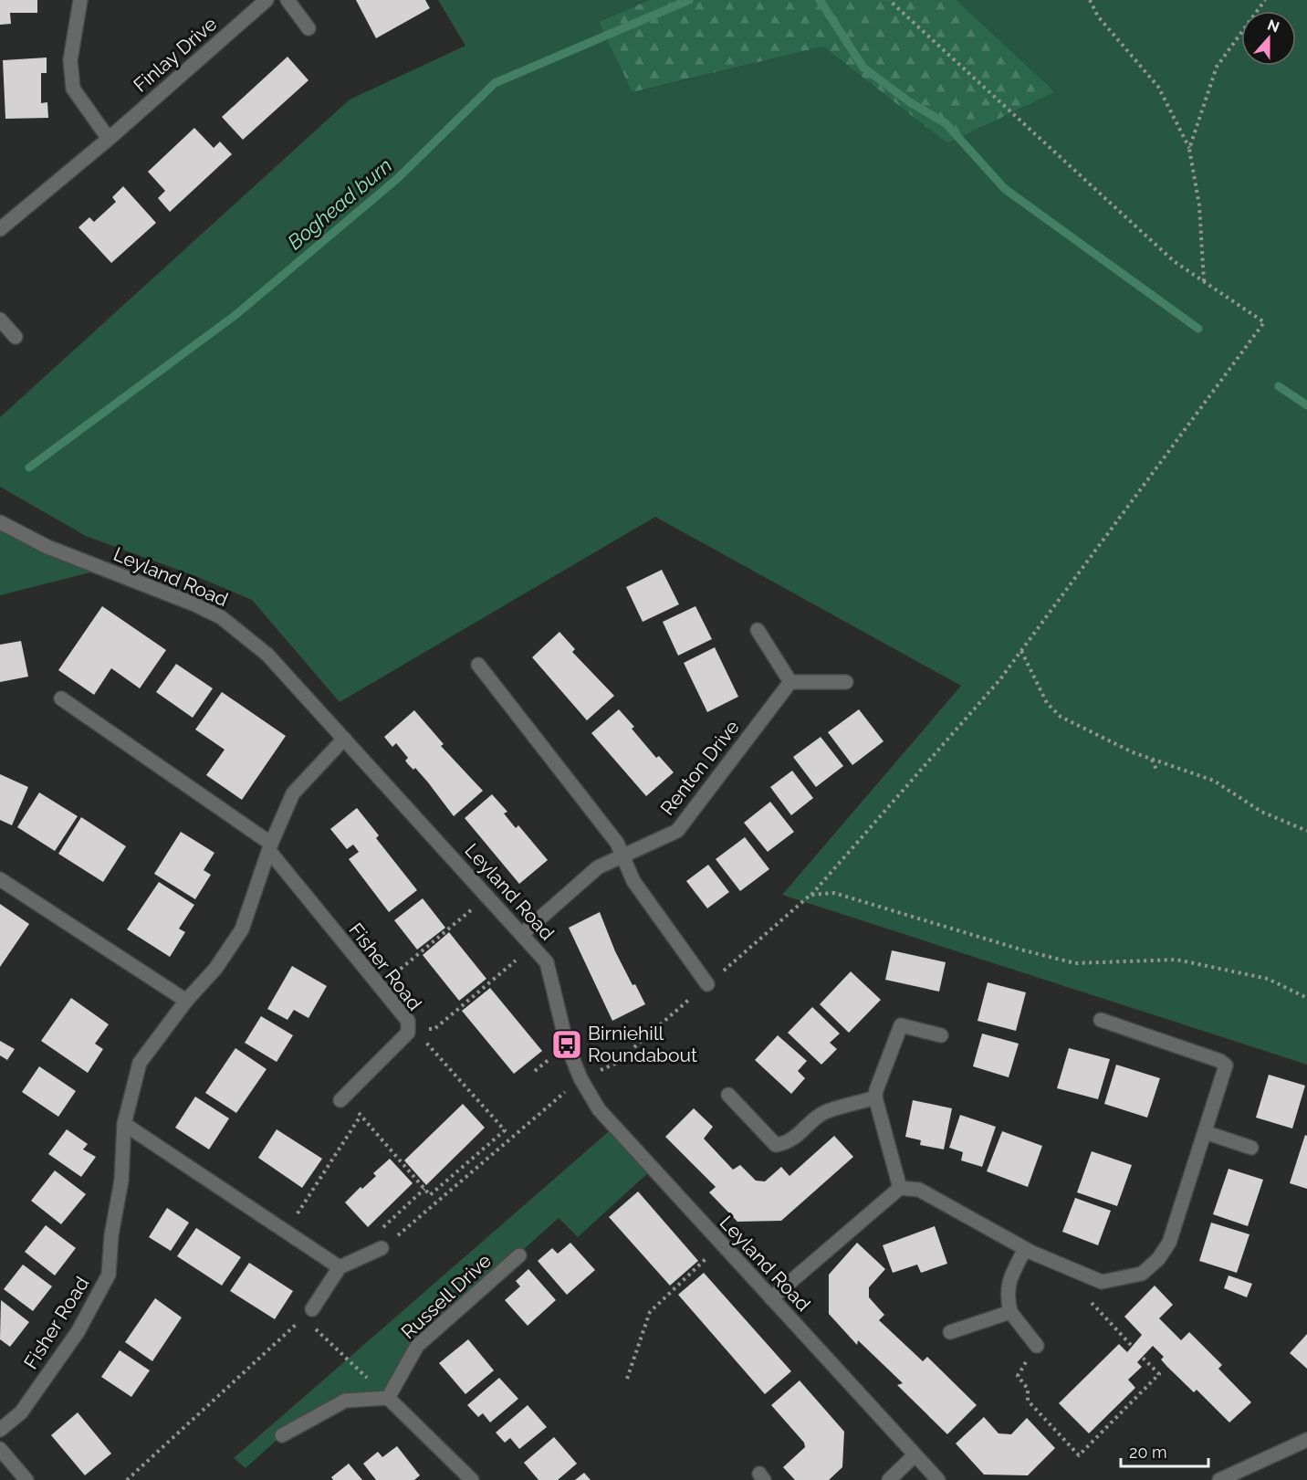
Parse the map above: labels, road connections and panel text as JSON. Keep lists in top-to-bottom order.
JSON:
{
  "streets": {
    "street": [
      "Finlay Drive",
      "Leyland Road",
      "Renton Drive",
      "Fisher Road",
      "Russell Drive"
    ]
  },
  "crossings": [
    ["Leyland Road", "Renton Drive"],
    ["Leyland Road", "Fisher Road"]
  ],
  "water": ["Boghead burn"],
  "places": {
    "bus stop": ["Birniehill Roundabout"]
  },
  "scale_bar": "20 m",
  "north": "top"
}
